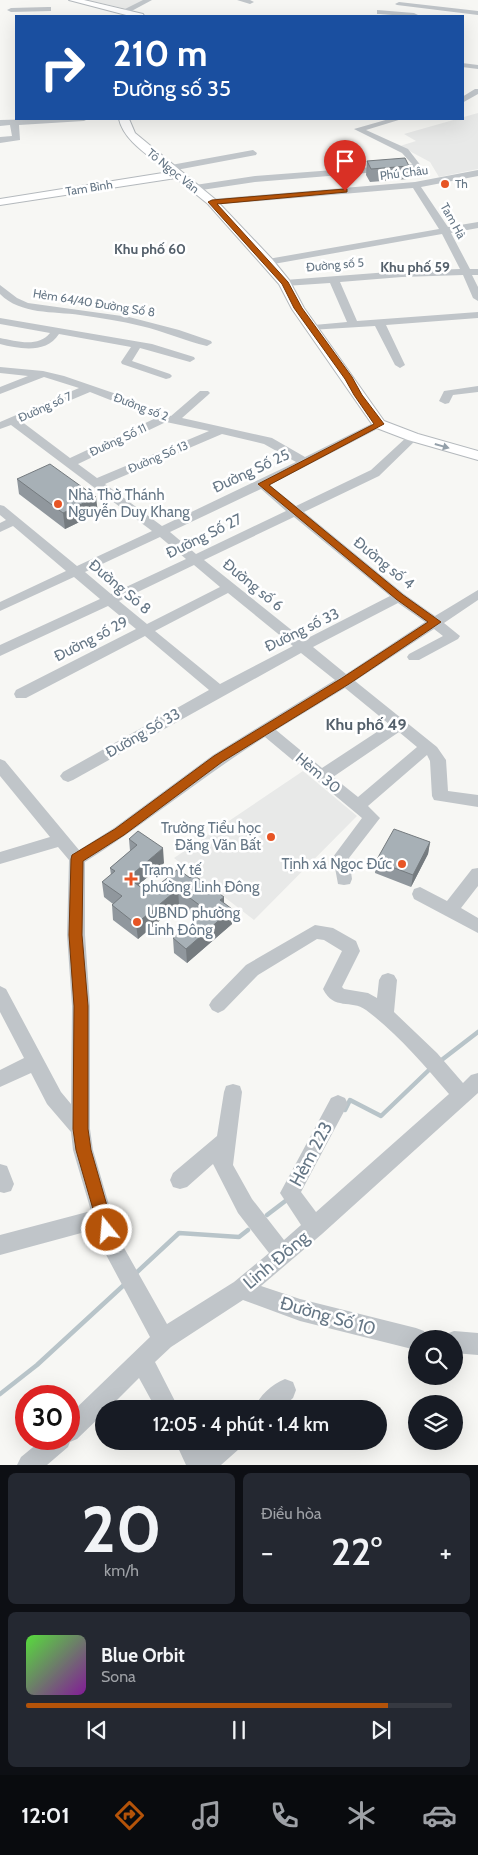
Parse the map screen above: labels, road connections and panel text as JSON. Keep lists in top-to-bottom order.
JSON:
{
  "streets": {
    "main road": ["Tô Ngọc Vân", "Tam Bình"],
    "street": [
      "Phú Châu",
      "Tam Hà",
      "Đường số 5",
      "Hẻm 64/40 Đường Số 8",
      "Đường số 7",
      "Đường số 2",
      "Đường Số 11",
      "Đường Số 13",
      "Đường Số 25",
      "Đường Số 27",
      "Đường số 4",
      "Đường số 6",
      "Đường Só 8",
      "Đường số 33",
      "Đường số 29",
      "Đường Số 33",
      "Hẻm 30",
      "Hẻm 223",
      "Linh Đông",
      "Đường Số 10"
    ]
  },
  "crossings": [
    ["Tô Ngọc Vân", "Phú Châu"],
    ["Tô Ngọc Vân", "Tam Bình"],
    ["Tô Ngọc Vân", "Đường số 5"],
    ["Tô Ngọc Vân", "Đường Số 25"],
    ["Phú Châu", "Tam Hà"],
    ["Tam Hà", "Đường số 5"],
    ["Đường số 7", "Đường số 2"],
    ["Đường số 7", "Đường số 6"],
    ["Đường số 2", "Đường Số 11"],
    ["Đường số 2", "Đường Số 13"],
    ["Đường số 2", "Đường Số 25"],
    ["Đường Số 11", "Đường số 6"],
    ["Đường Số 13", "Đường số 6"],
    ["Đường Số 25", "Đường số 4"],
    ["Đường Số 25", "Đường số 6"],
    ["Đường Số 25", "Đường Só 8"],
    ["Đường Số 27", "Đường số 4"],
    ["Đường Số 27", "Đường số 6"],
    ["Đường Số 27", "Đường Só 8"],
    ["Đường số 4", "Đường số 33"],
    ["Đường số 6", "Đường số 33"],
    ["Đường số 6", "Đường số 29"],
    ["Đường Só 8", "Đường số 33"],
    ["Đường Só 8", "Đường số 29"],
    ["Đường Só 8", "Đường Số 33"],
    ["Đường số 33", "Đường Số 33"],
    ["Hẻm 223", "Linh Đông"],
    ["Linh Đông", "Đường Số 10"]
  ],
  "districts": ["Khu phố 60", "Khu phố 59", "Khu phố 49"],
  "places": {
    "other": [
      "Th",
      "Nhà Thờ Thánh Nguyễn Duy Khang",
      "Trường Tiểu học Đặng Văn Bất",
      "Tịnh xá Ngọc Đức",
      "UBND phường Linh Đông"
    ],
    "health": ["Trạm Y tế phường Linh Đông"]
  },
  "page": {
    "turn": ["210 m", "Đường số 35"],
    "limit": "30",
    "trip": "12:05 · 4 phút · 1.4 km",
    "tile": [
      ["20", "km/h"],
      "Điều hòa"
    ],
    "heat": ["−", "22°", "+"],
    "song": ["Blue Orbit", "Sona"],
    "tabs": "12:01"
  }
}
